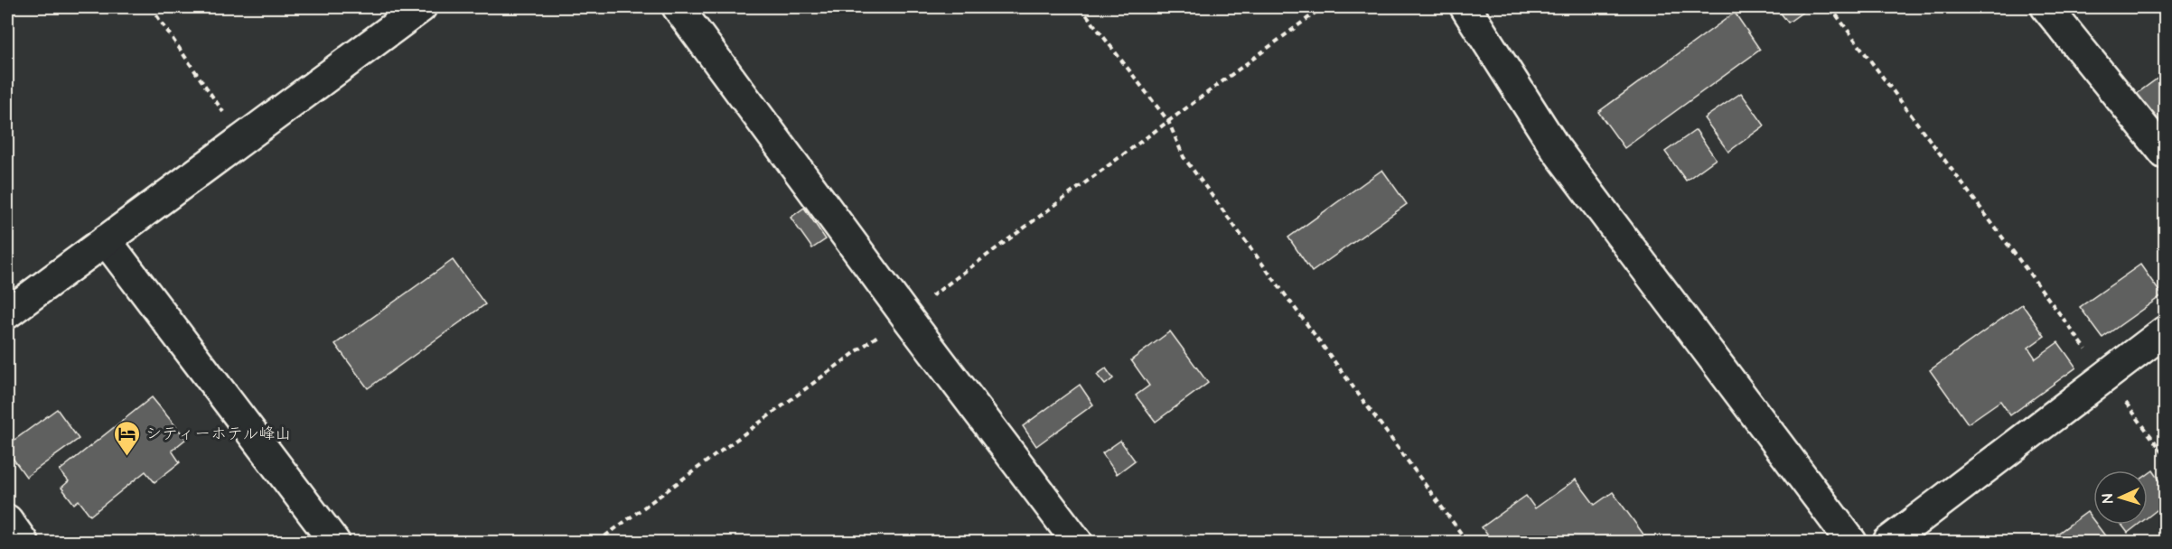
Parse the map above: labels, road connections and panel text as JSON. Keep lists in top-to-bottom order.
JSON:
{
  "places": {
    "hotel": ["シティーホテル峰山"]
  },
  "north": "left"
}
